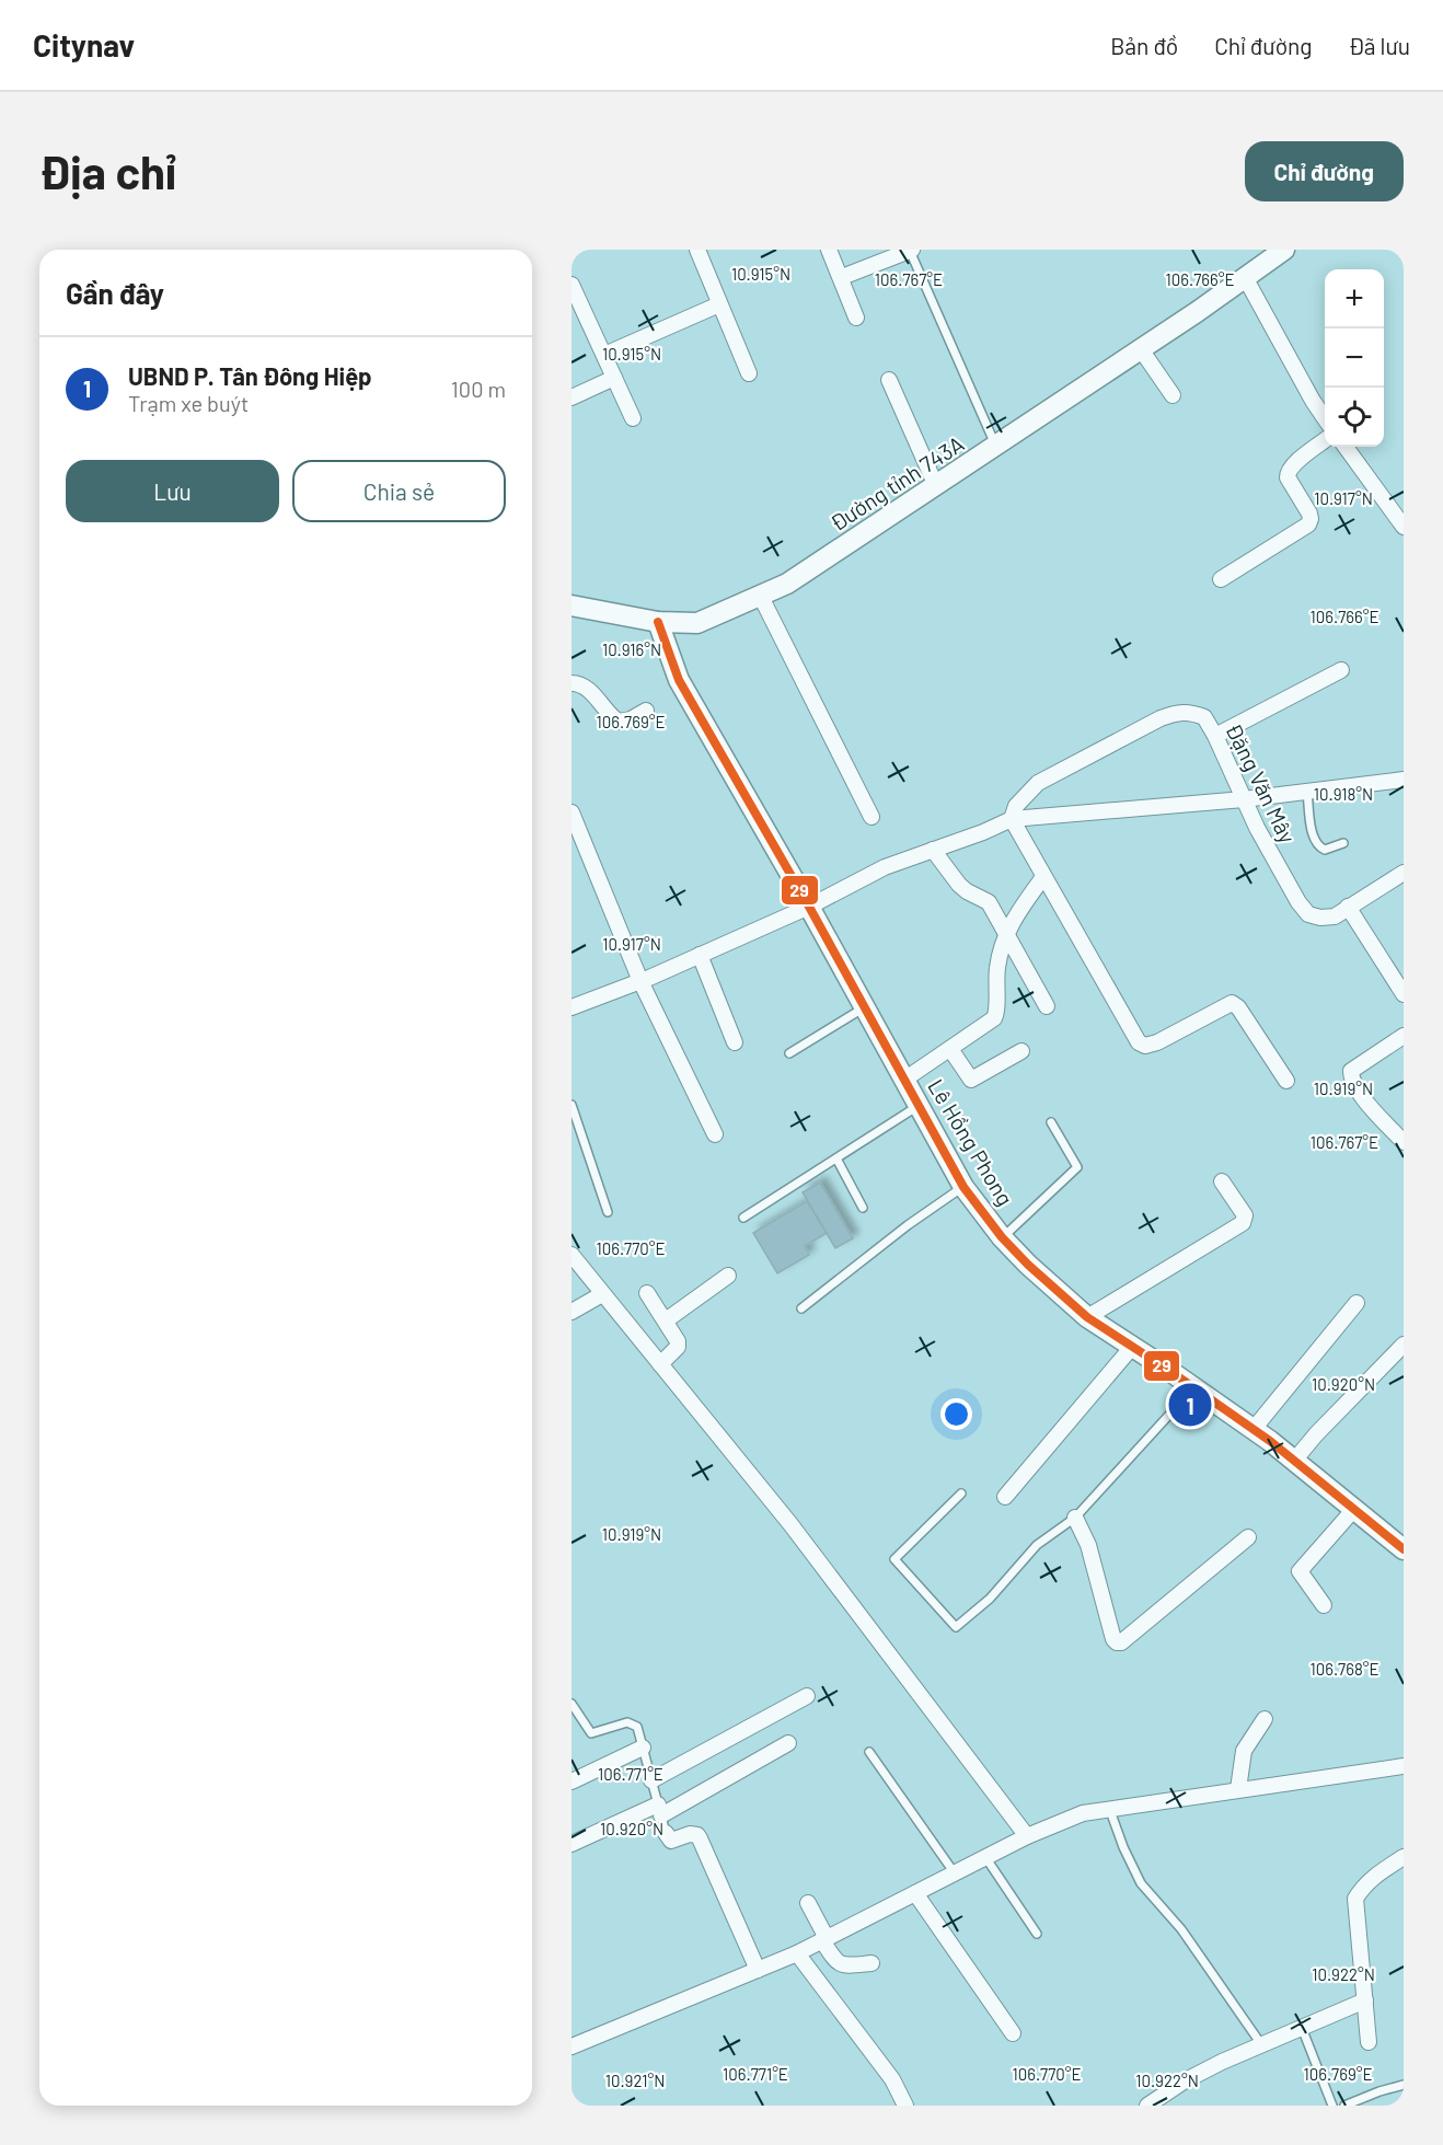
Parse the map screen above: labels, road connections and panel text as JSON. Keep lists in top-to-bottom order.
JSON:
{
  "streets": {
    "main road": ["Đường tỉnh 743A", "Lê Hồng Phong"],
    "street": ["Đặng Văn Mây"]
  },
  "crossings": [
    ["Đường tỉnh 743A", "Lê Hồng Phong"]
  ],
  "lines": ["transit line 29"],
  "page": {
    "header": "Citynav",
    "nav": ["Bản đồ", "Chỉ đường", "Đã lưu"],
    "buttons": [
      "Chỉ đường",
      ["Lưu", "Chia sẻ"]
    ],
    "title": "Địa chỉ",
    "heading": "Gần đây",
    "map_buttons": ["+", "−"],
    "list": [
      {
        "mark": "1",
        "name": "UBND P. Tân Đông Hiệp",
        "note": "Trạm xe buýt",
        "value": "100 m"
      }
    ],
    "pins": "1"
  },
  "coordinates": [
    "10.915°N",
    "106.767°E",
    "106.766°E",
    "10.917°N",
    "10.916°N",
    "106.769°E",
    "10.918°N",
    "10.919°N",
    "106.770°E",
    "10.920°N",
    "106.768°E",
    "106.771°E",
    "10.922°N",
    "10.921°N"
  ]
}
